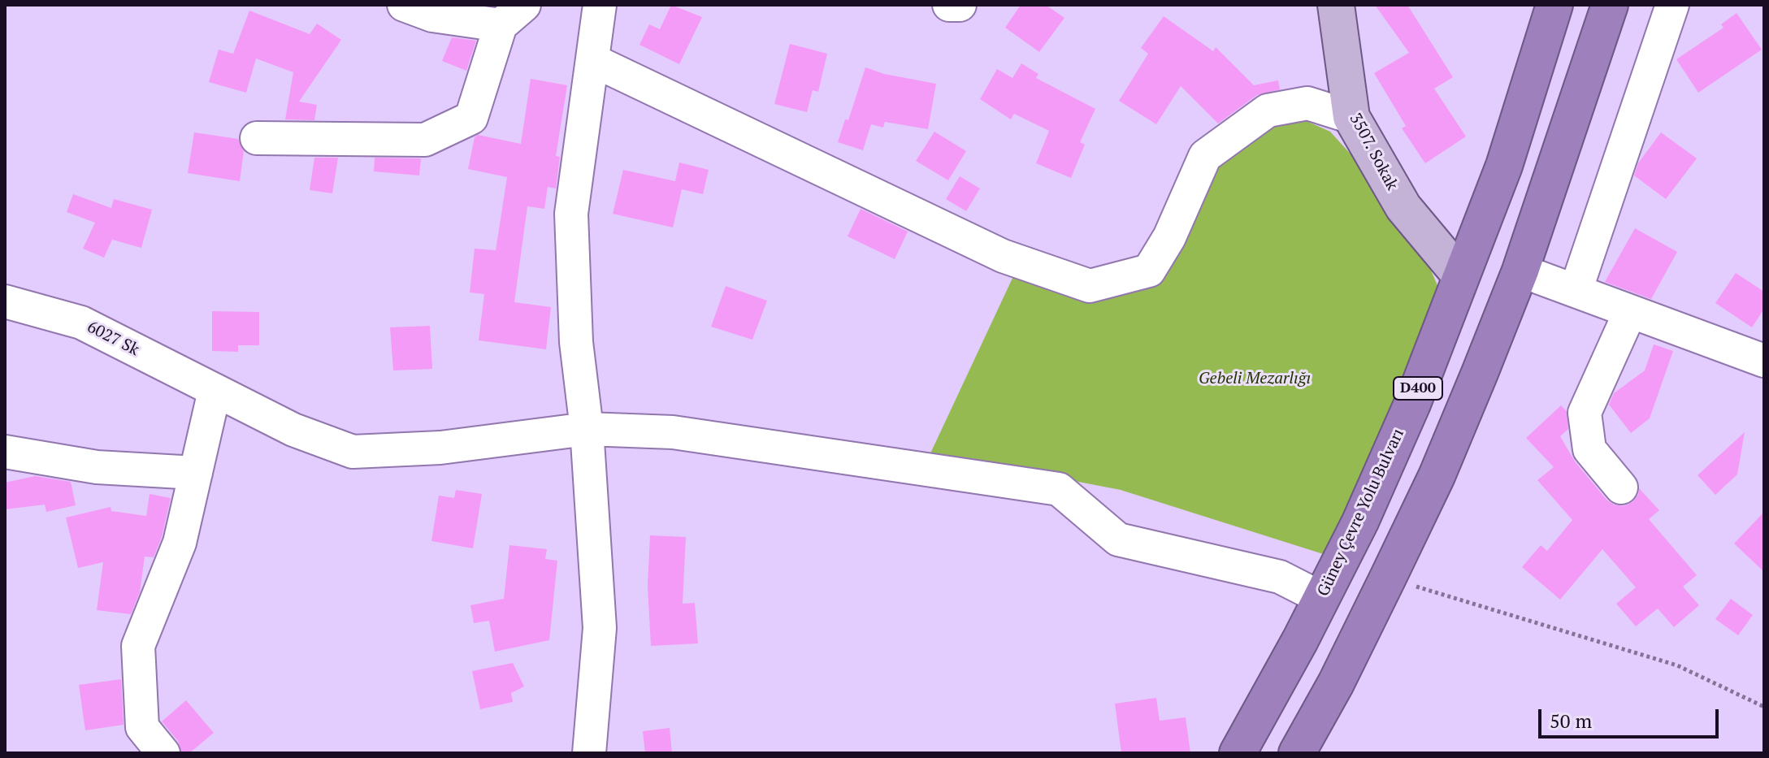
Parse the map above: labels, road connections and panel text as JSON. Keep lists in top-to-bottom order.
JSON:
{
  "streets": {
    "highway": ["D400", "Güney Çevre Yolu Bulvarı"],
    "main road": ["3507. Sokak"],
    "street": ["6027 Sk"]
  },
  "crossings": [
    ["3507. Sokak", "Güney Çevre Yolu Bulvarı"],
    ["6027 Sk", "Güney Çevre Yolu Bulvarı"]
  ],
  "parks": ["Gebeli Mezarlığı"],
  "scale_bar": "50 m"
}
